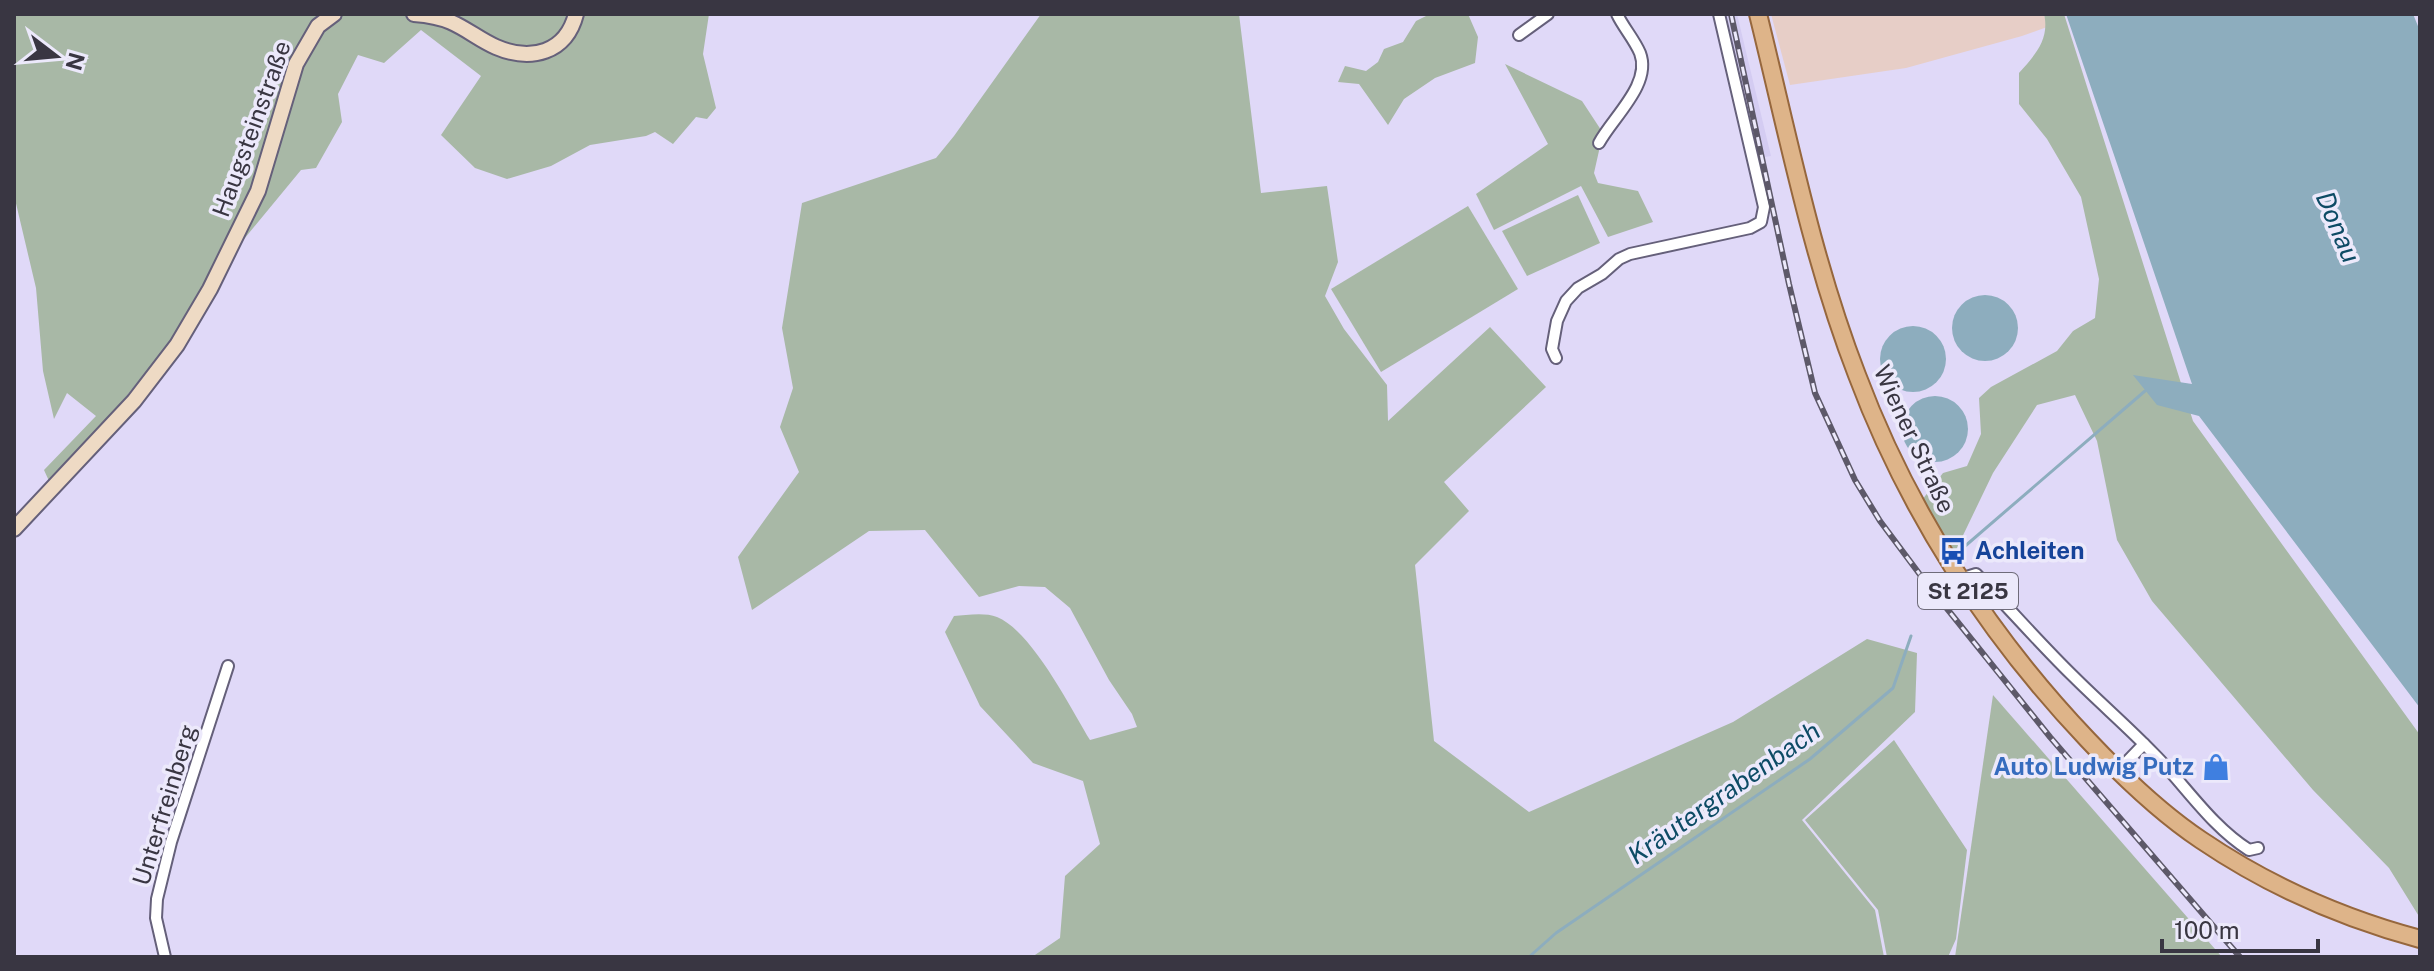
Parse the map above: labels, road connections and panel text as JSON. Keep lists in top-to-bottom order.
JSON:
{
  "streets": {
    "main road": ["Haugsteinstraße", "Wiener Straße", "St 2125"],
    "street": ["Unterfreinberg"]
  },
  "water": ["Donau", "Kräutergrabenbach"],
  "places": {
    "bus stop": ["Achleiten"],
    "shop": ["Auto Ludwig Putz"]
  },
  "scale_bar": "100 m",
  "north": "right"
}
